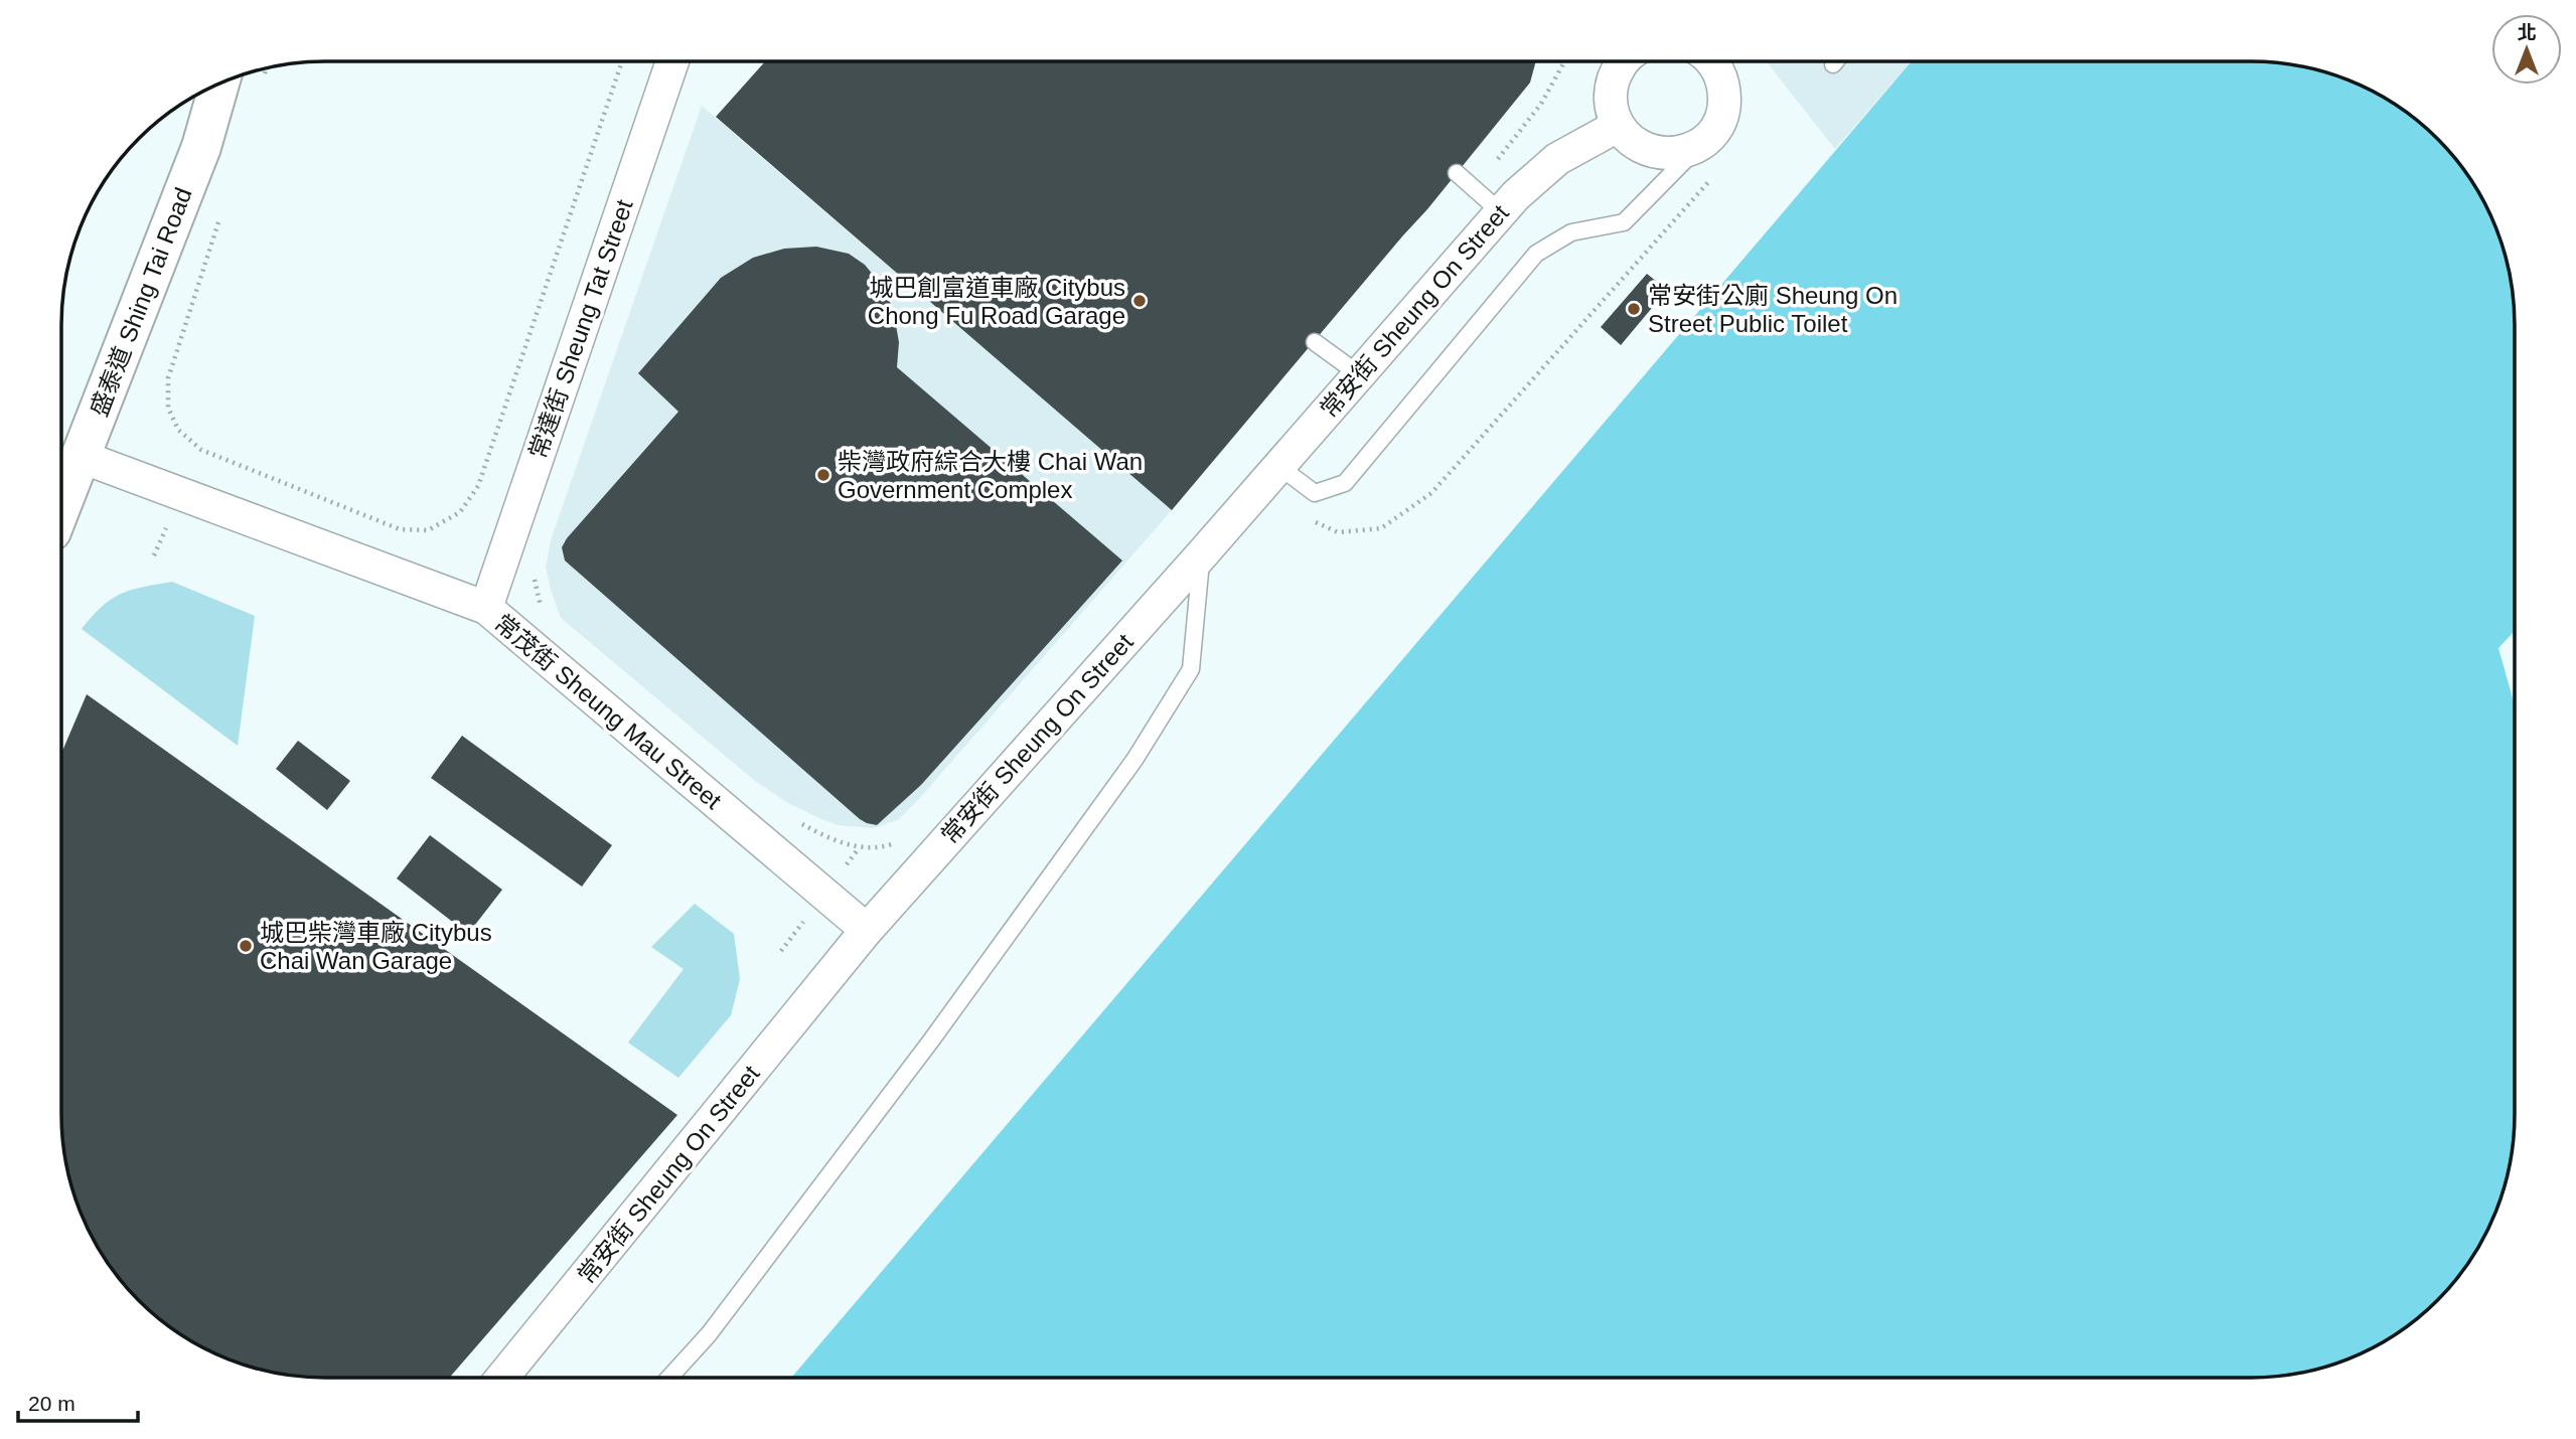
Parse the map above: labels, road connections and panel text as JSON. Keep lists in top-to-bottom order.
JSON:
{
  "streets": {
    "street": [
      "盛泰道 Shing Tai Road",
      "常安街 Sheung On Street",
      "常達街 Sheung Tat Street",
      "常茂街 Sheung Mau Street"
    ]
  },
  "crossings": [
    ["盛泰道 Shing Tai Road", "常茂街 Sheung Mau Street"],
    ["常安街 Sheung On Street", "常茂街 Sheung Mau Street"],
    ["常達街 Sheung Tat Street", "常茂街 Sheung Mau Street"]
  ],
  "places": [
    "城巴創富道車廠 Citybus Chong Fu Road Garage",
    "常安街公廁 Sheung On Street Public Toilet",
    "柴灣政府綜合大樓 Chai Wan Government Complex",
    "城巴柴灣車廠 Citybus Chai Wan Garage"
  ],
  "scale_bar": "20 m",
  "north": "top"
}
